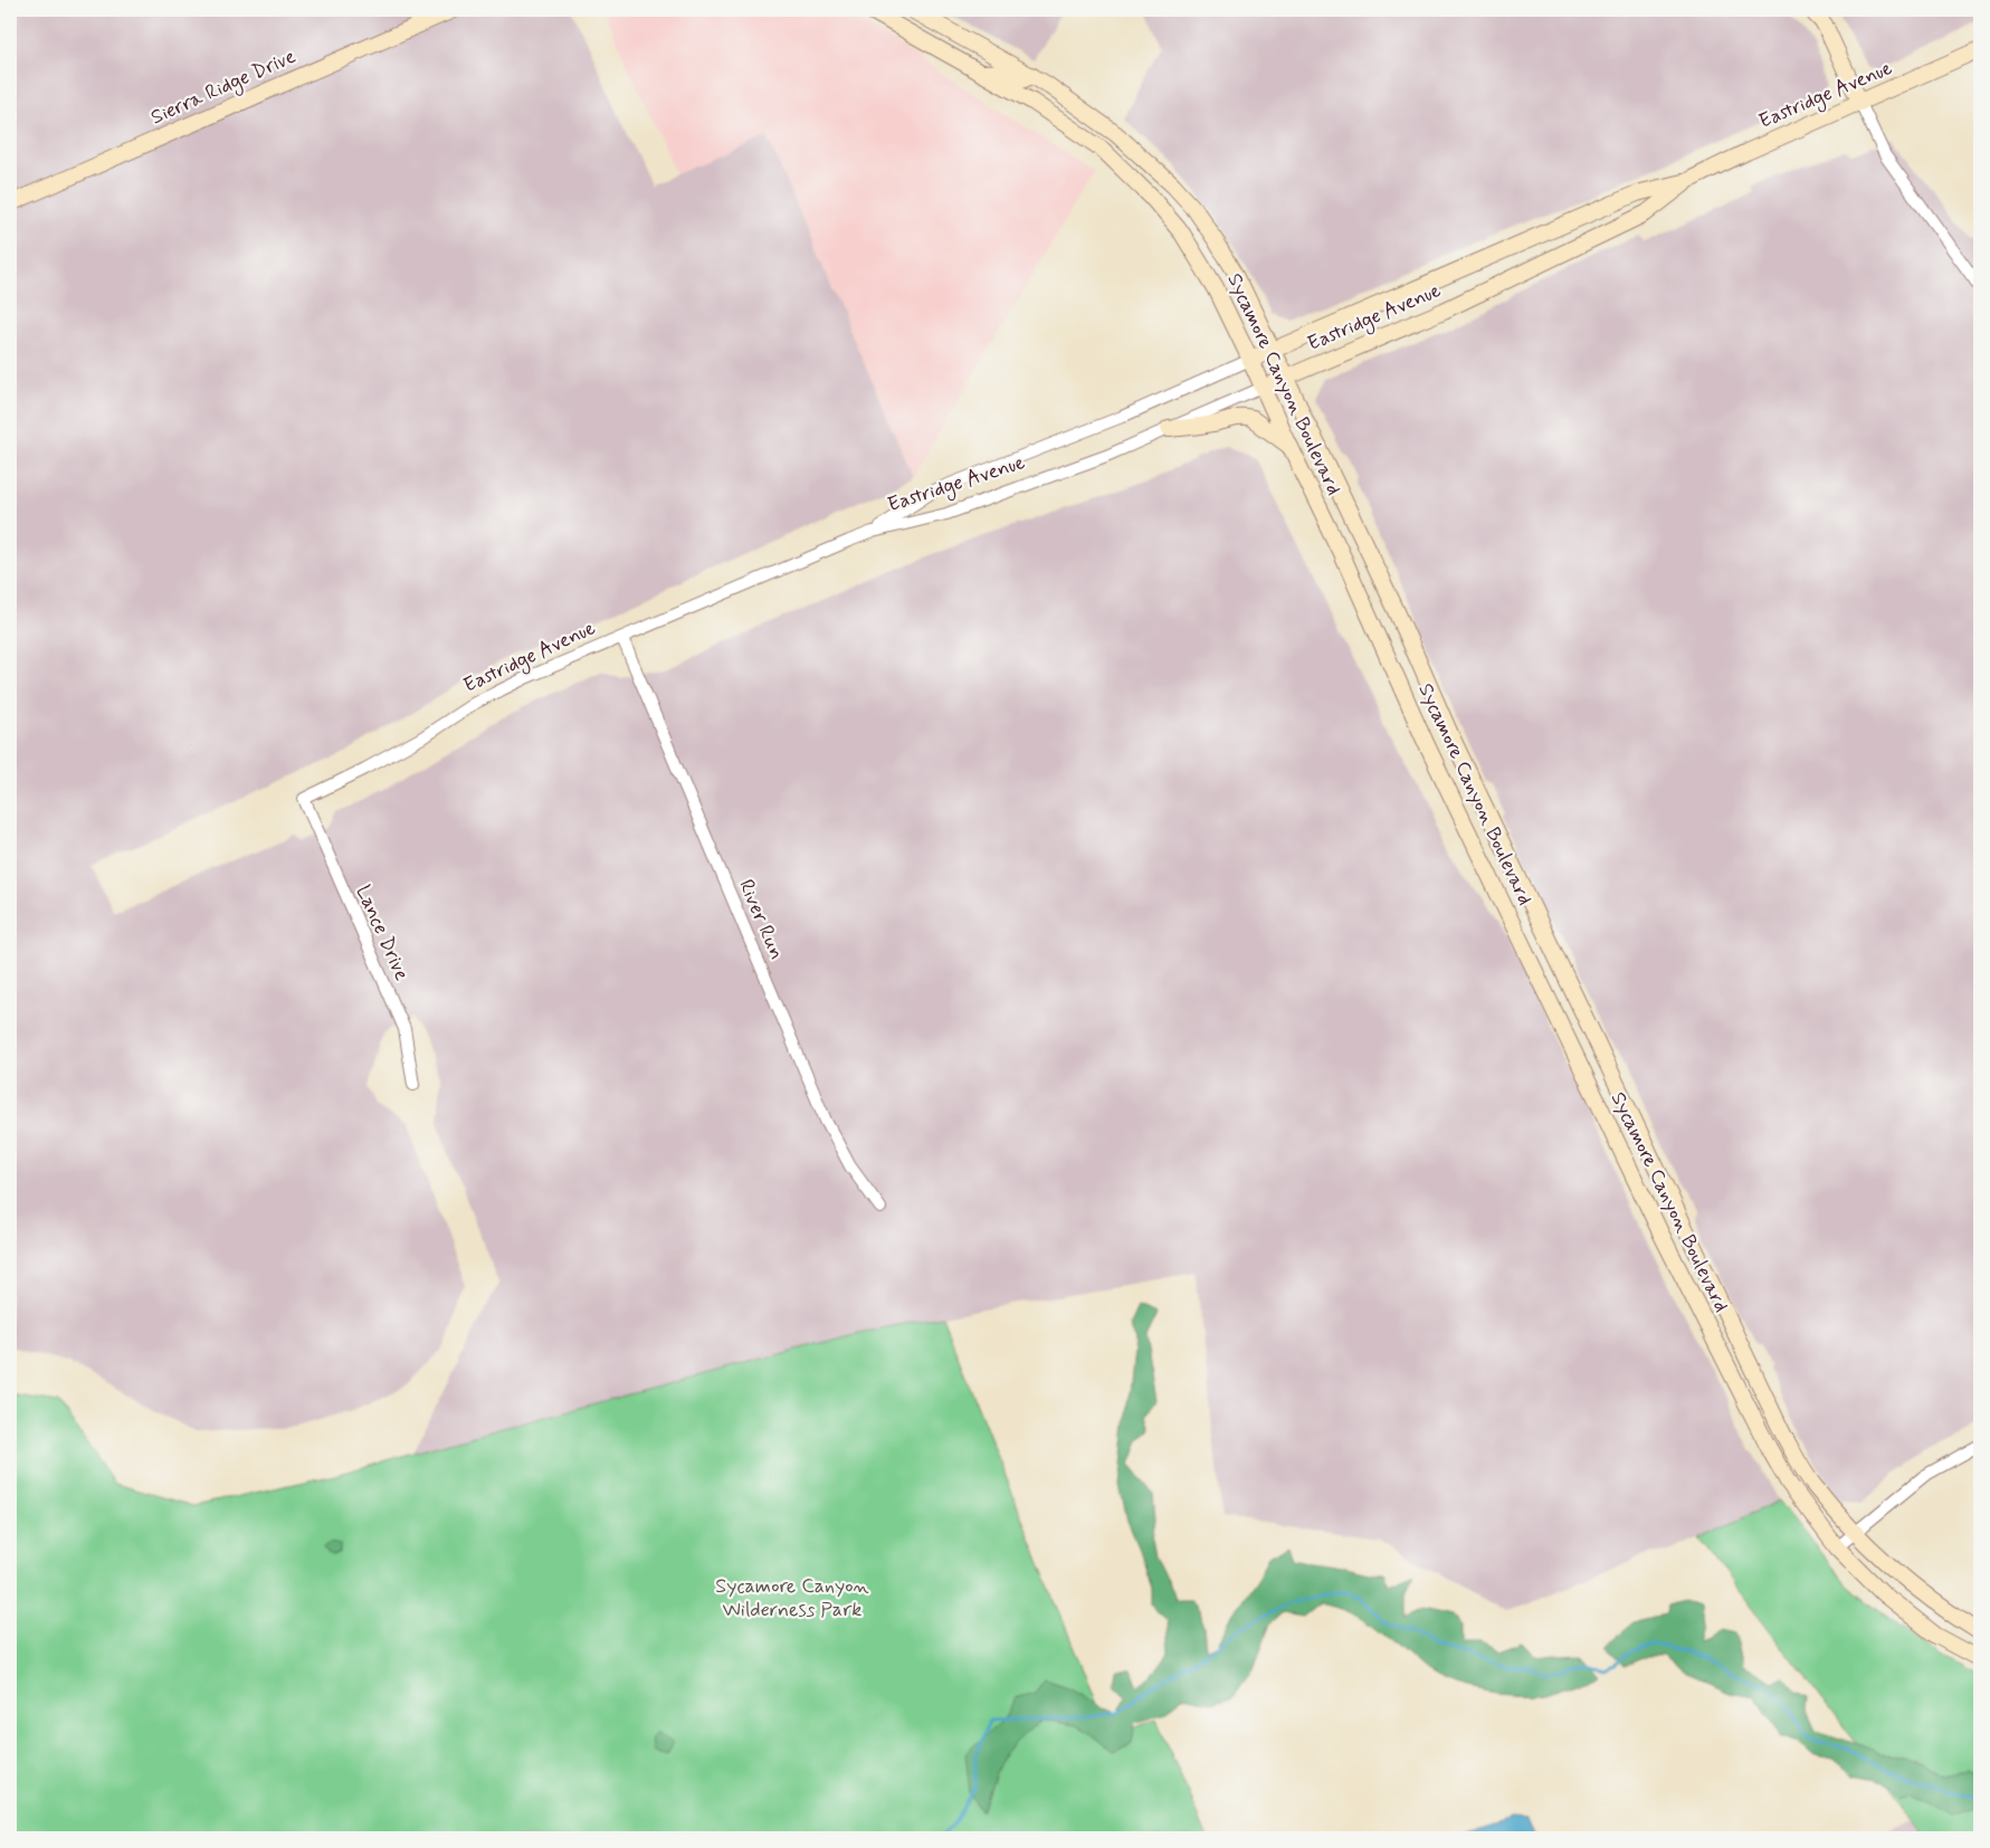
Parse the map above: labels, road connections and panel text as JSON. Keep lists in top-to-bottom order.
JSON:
{
  "streets": {
    "main road": ["Sierra Ridge Drive", "Eastridge Avenue", "Sycamore Canyon Boulevard"],
    "street": ["River Run", "Lance Drive"]
  },
  "crossings": [
    ["Eastridge Avenue", "Sycamore Canyon Boulevard"],
    ["Eastridge Avenue", "River Run"],
    ["Eastridge Avenue", "Lance Drive"]
  ],
  "parks": ["Sycamore Canyon Wilderness Park"]
}
